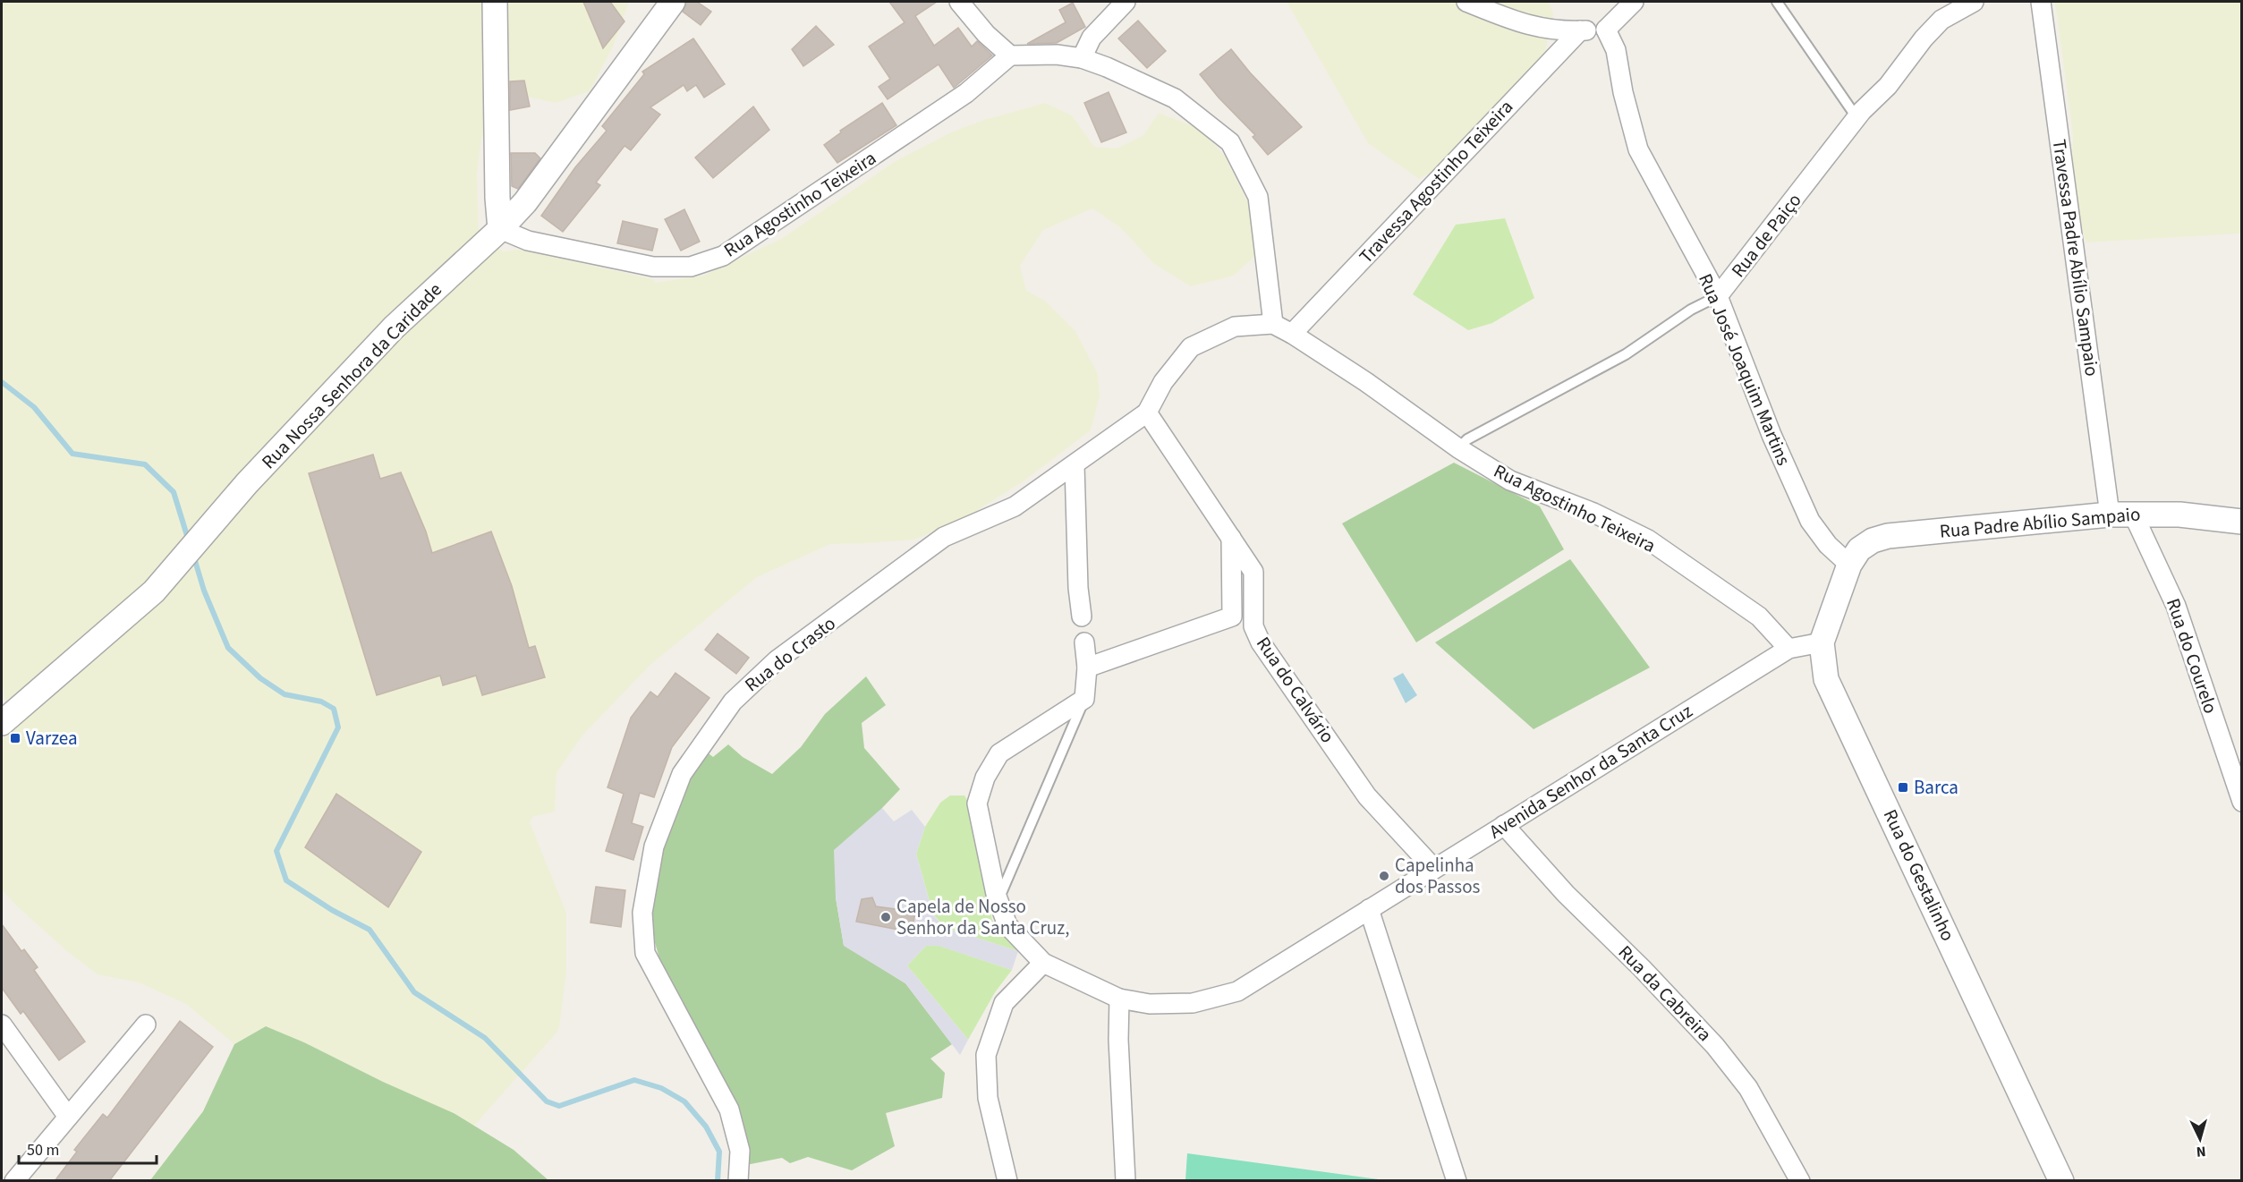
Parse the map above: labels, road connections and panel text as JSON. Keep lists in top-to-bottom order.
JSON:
{
  "streets": {
    "street": [
      "Travessa Agostinho Teixeira",
      "Rua Agostinho Teixeira",
      "Rua de Paiço",
      "Travessa Padre Abílio Sampaio",
      "Rua José Joaquim Martins",
      "Rua Nossa Senhora da Caridade",
      "Rua Padre Abílio Sampaio",
      "Rua do Crasto",
      "Rua do Courelo",
      "Rua do Calvário",
      "Avenida Senhor da Santa Cruz",
      "Rua do Gestalinho",
      "Rua da Cabreira"
    ]
  },
  "crossings": [
    ["Travessa Agostinho Teixeira", "Rua Agostinho Teixeira"],
    ["Rua Agostinho Teixeira", "Rua de Paiço"],
    ["Rua Agostinho Teixeira", "Rua Nossa Senhora da Caridade"],
    ["Rua Agostinho Teixeira", "Rua do Crasto"],
    ["Rua Agostinho Teixeira", "Avenida Senhor da Santa Cruz"],
    ["Rua de Paiço", "Rua José Joaquim Martins"],
    ["Travessa Padre Abílio Sampaio", "Rua Padre Abílio Sampaio"],
    ["Travessa Padre Abílio Sampaio", "Rua do Courelo"],
    ["Rua José Joaquim Martins", "Rua Padre Abílio Sampaio"],
    ["Rua José Joaquim Martins", "Rua do Gestalinho"],
    ["Rua Padre Abílio Sampaio", "Rua do Courelo"],
    ["Rua Padre Abílio Sampaio", "Rua do Gestalinho"],
    ["Rua do Crasto", "Rua do Calvário"],
    ["Rua do Calvário", "Avenida Senhor da Santa Cruz"],
    ["Avenida Senhor da Santa Cruz", "Rua do Gestalinho"],
    ["Avenida Senhor da Santa Cruz", "Rua da Cabreira"]
  ],
  "places": {
    "transit": ["Varzea", "Barca"],
    "other": ["Capelinha dos Passos", "Capela de Nosso Senhor da Santa Cruz,"]
  },
  "scale_bar": "50 m",
  "north": "bottom"
}
